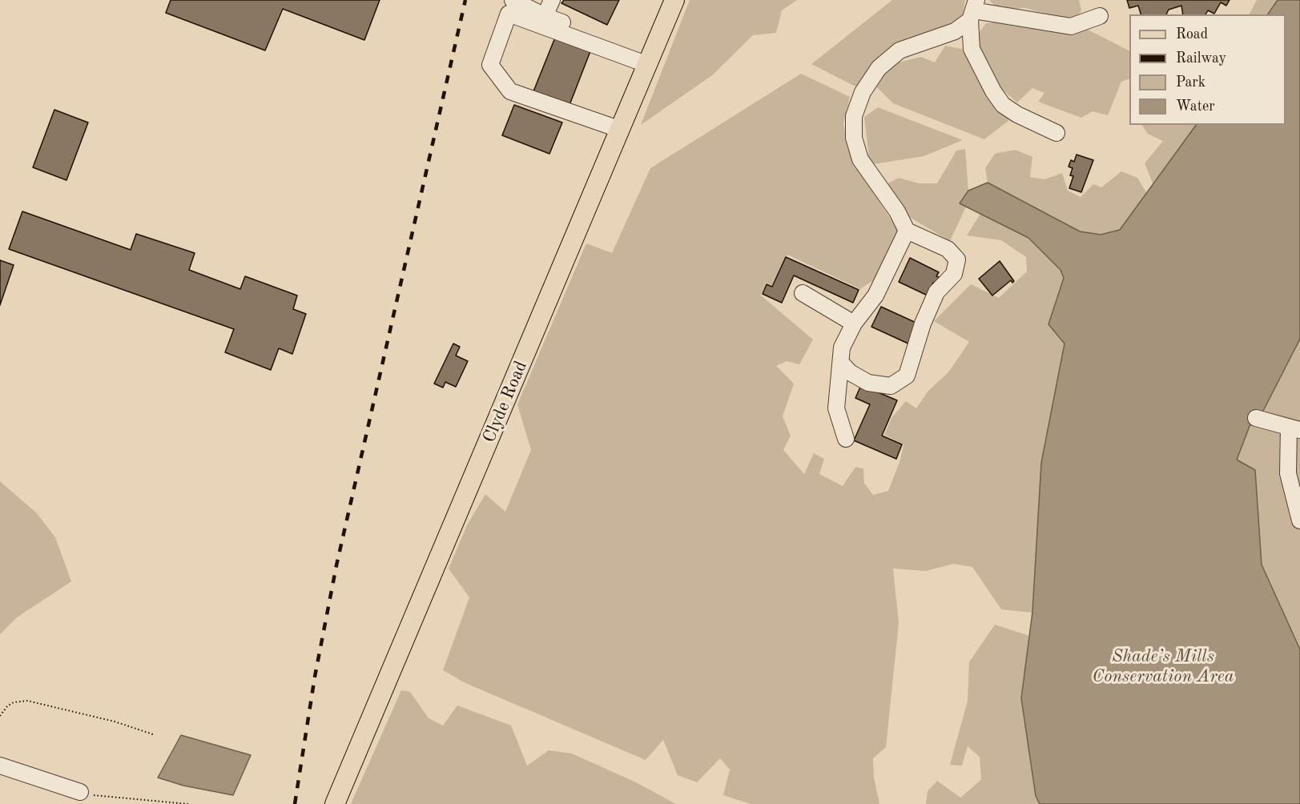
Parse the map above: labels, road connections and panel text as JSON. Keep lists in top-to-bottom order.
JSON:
{
  "streets": {
    "main road": ["Clyde Road"]
  },
  "parks": ["Shade’s Mills Conservation Area"],
  "legend": [
    "Road",
    "Railway",
    "Park",
    "Water"
  ]
}
